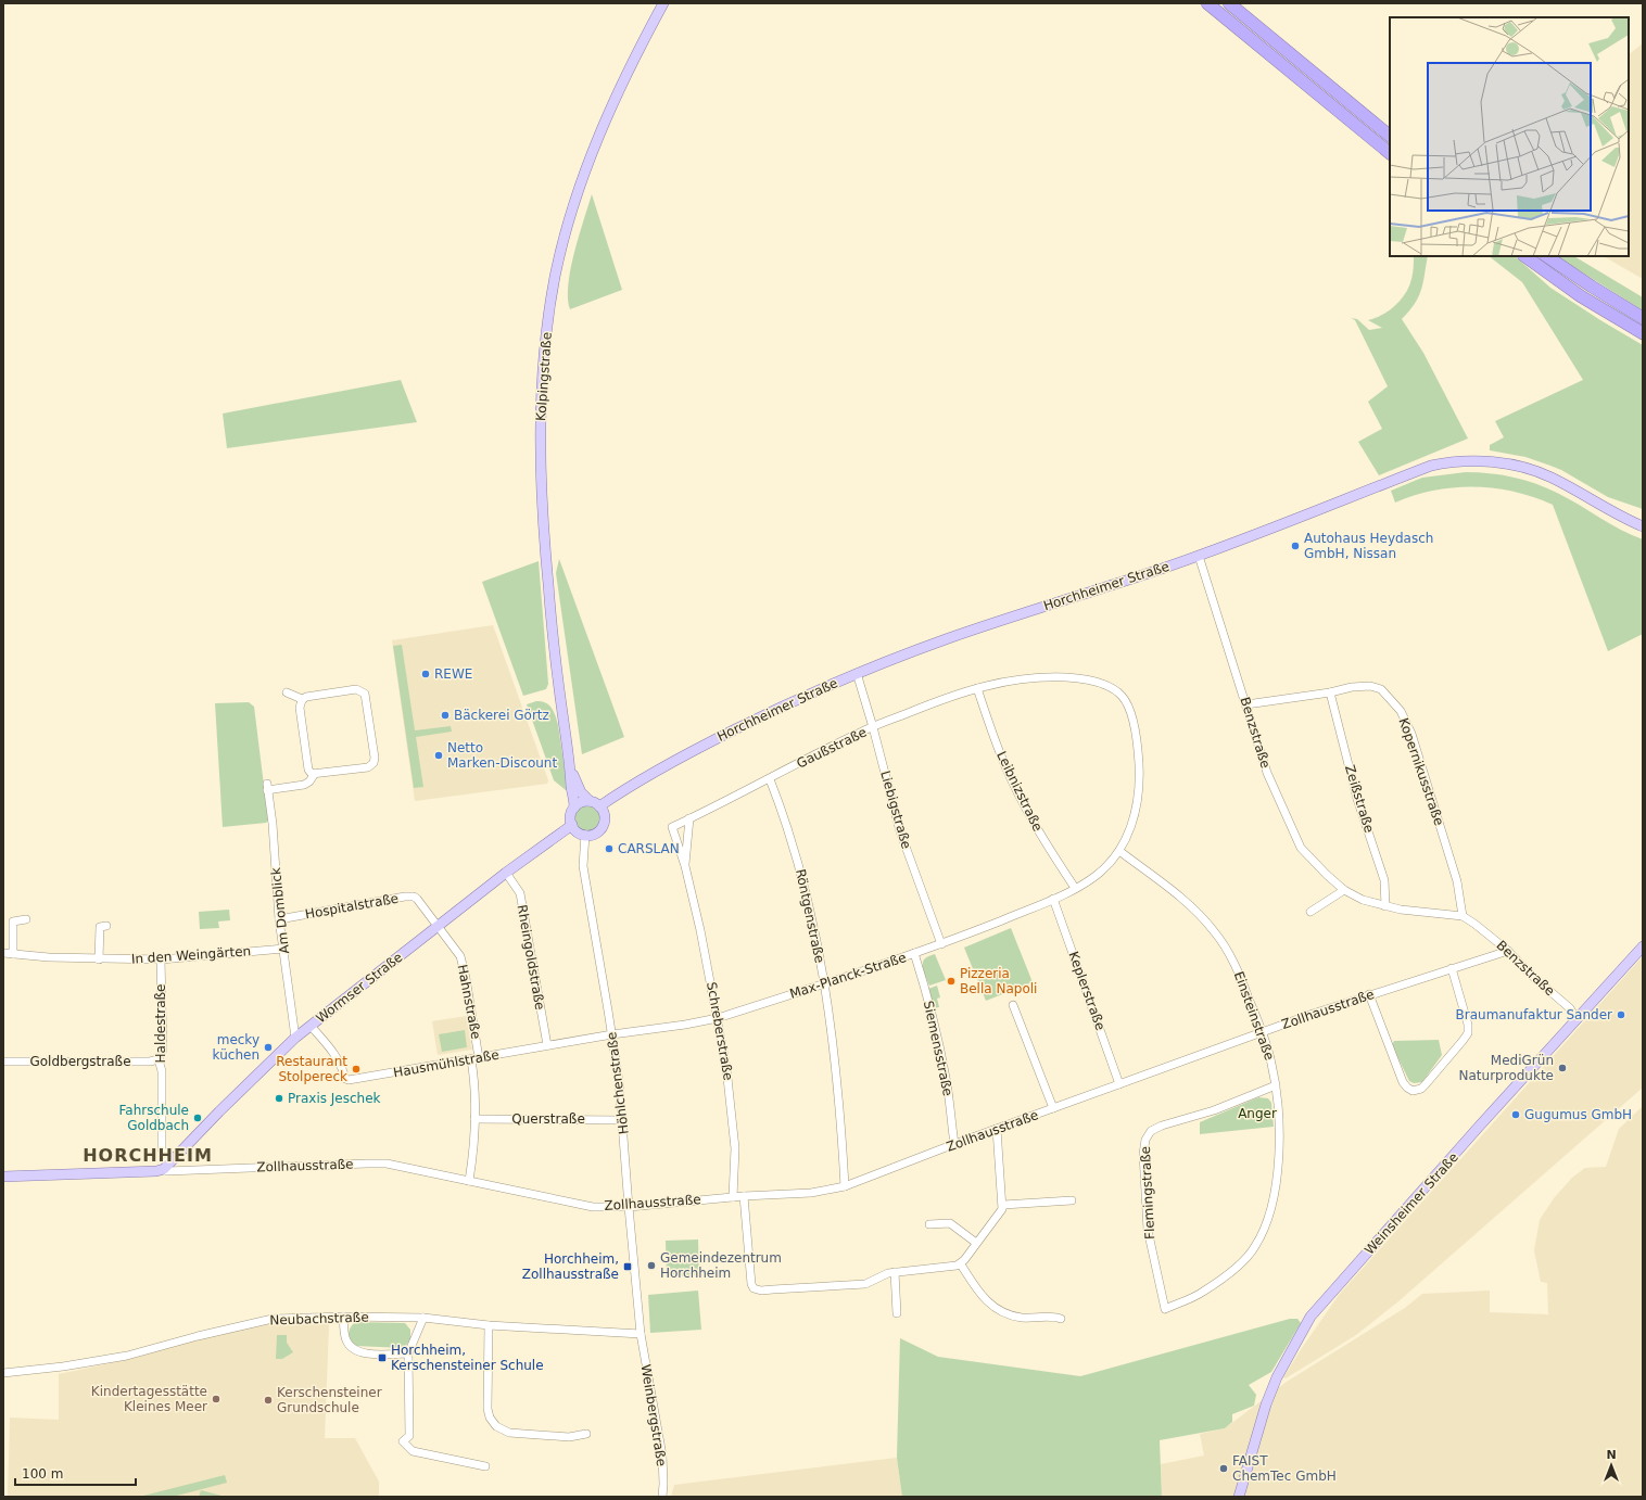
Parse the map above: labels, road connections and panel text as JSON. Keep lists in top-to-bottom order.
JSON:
{
  "streets": {
    "main road": [
      "Kolpingstraße",
      "Horchheimer Straße",
      "Wormser Straße",
      "Weinsheimer Straße"
    ],
    "street": [
      "Benzstraße",
      "Gaußstraße",
      "Kopernikusstraße",
      "Leibnizstraße",
      "Zeißstraße",
      "Liebigstraße",
      "Hospitalstraße",
      "Am Domblick",
      "Röntgenstraße",
      "In den Weingärten",
      "Rheingoldstraße",
      "Max-Planck-Straße",
      "Keplerstraße",
      "Hahnstraße",
      "Zollhausstraße",
      "Einsteinstraße",
      "Haldestraße",
      "Schreberstraße",
      "Siemensstraße",
      "Goldbergstraße",
      "Hausmühlstraße",
      "Höhlchenstraße",
      "Querstraße",
      "Flemingstraße",
      "Neubachstraße",
      "Weinbergstraße"
    ]
  },
  "crossings": [
    ["Kolpingstraße", "Horchheimer Straße"],
    ["Kolpingstraße", "Wormser Straße"],
    ["Kolpingstraße", "Höhlchenstraße"],
    ["Horchheimer Straße", "Benzstraße"],
    ["Horchheimer Straße", "Liebigstraße"],
    ["Horchheimer Straße", "Wormser Straße"],
    ["Horchheimer Straße", "Höhlchenstraße"],
    ["Benzstraße", "Kopernikusstraße"],
    ["Benzstraße", "Zeißstraße"],
    ["Benzstraße", "Zollhausstraße"],
    ["Benzstraße", "Weinsheimer Straße"],
    ["Gaußstraße", "Leibnizstraße"],
    ["Gaußstraße", "Liebigstraße"],
    ["Gaußstraße", "Röntgenstraße"],
    ["Gaußstraße", "Max-Planck-Straße"],
    ["Gaußstraße", "Einsteinstraße"],
    ["Gaußstraße", "Schreberstraße"],
    ["Kopernikusstraße", "Zeißstraße"],
    ["Leibnizstraße", "Max-Planck-Straße"],
    ["Liebigstraße", "Max-Planck-Straße"],
    ["Hospitalstraße", "Am Domblick"],
    ["Hospitalstraße", "Wormser Straße"],
    ["Hospitalstraße", "Hahnstraße"],
    ["Am Domblick", "In den Weingärten"],
    ["Am Domblick", "Wormser Straße"],
    ["Röntgenstraße", "Max-Planck-Straße"],
    ["Röntgenstraße", "Zollhausstraße"],
    ["In den Weingärten", "Haldestraße"],
    ["Rheingoldstraße", "Wormser Straße"],
    ["Rheingoldstraße", "Hausmühlstraße"],
    ["Max-Planck-Straße", "Keplerstraße"],
    ["Max-Planck-Straße", "Einsteinstraße"],
    ["Max-Planck-Straße", "Schreberstraße"],
    ["Max-Planck-Straße", "Siemensstraße"],
    ["Max-Planck-Straße", "Hausmühlstraße"],
    ["Max-Planck-Straße", "Höhlchenstraße"],
    ["Wormser Straße", "Hahnstraße"],
    ["Wormser Straße", "Zollhausstraße"],
    ["Wormser Straße", "Haldestraße"],
    ["Wormser Straße", "Hausmühlstraße"],
    ["Wormser Straße", "Höhlchenstraße"],
    ["Keplerstraße", "Zollhausstraße"],
    ["Hahnstraße", "Zollhausstraße"],
    ["Hahnstraße", "Hausmühlstraße"],
    ["Hahnstraße", "Querstraße"],
    ["Zollhausstraße", "Einsteinstraße"],
    ["Zollhausstraße", "Haldestraße"],
    ["Zollhausstraße", "Schreberstraße"],
    ["Zollhausstraße", "Siemensstraße"],
    ["Zollhausstraße", "Höhlchenstraße"],
    ["Einsteinstraße", "Flemingstraße"],
    ["Haldestraße", "Goldbergstraße"],
    ["Hausmühlstraße", "Höhlchenstraße"],
    ["Höhlchenstraße", "Querstraße"],
    ["Höhlchenstraße", "Neubachstraße"],
    ["Höhlchenstraße", "Weinbergstraße"],
    ["Neubachstraße", "Weinbergstraße"]
  ],
  "districts": ["HORCHHEIM"],
  "parks": ["Anger"],
  "places": {
    "other": [
      "Autohaus Heydasch GmbH, Nissan",
      "REWE",
      "Bäckerei Görtz",
      "Netto Marken-Discount",
      "CARSLAN",
      "Pizzeria Bella Napoli",
      "Braumanufaktur Sander",
      "mecky küchen",
      "MediGrün Naturprodukte",
      "Restaurant Stolpereck",
      "Praxis Jeschek",
      "Gugumus GmbH",
      "Fahrschule Goldbach",
      "Gemeindezentrum Horchheim",
      "Kindertagesstätte Kleines Meer",
      "Kerschensteiner Grundschule",
      "FAIST ChemTec GmbH"
    ],
    "transit": ["Horchheim, Zollhausstraße", "Horchheim, Kerschensteiner Schule"]
  },
  "scale_bar": "100 m",
  "north": "top"
}
